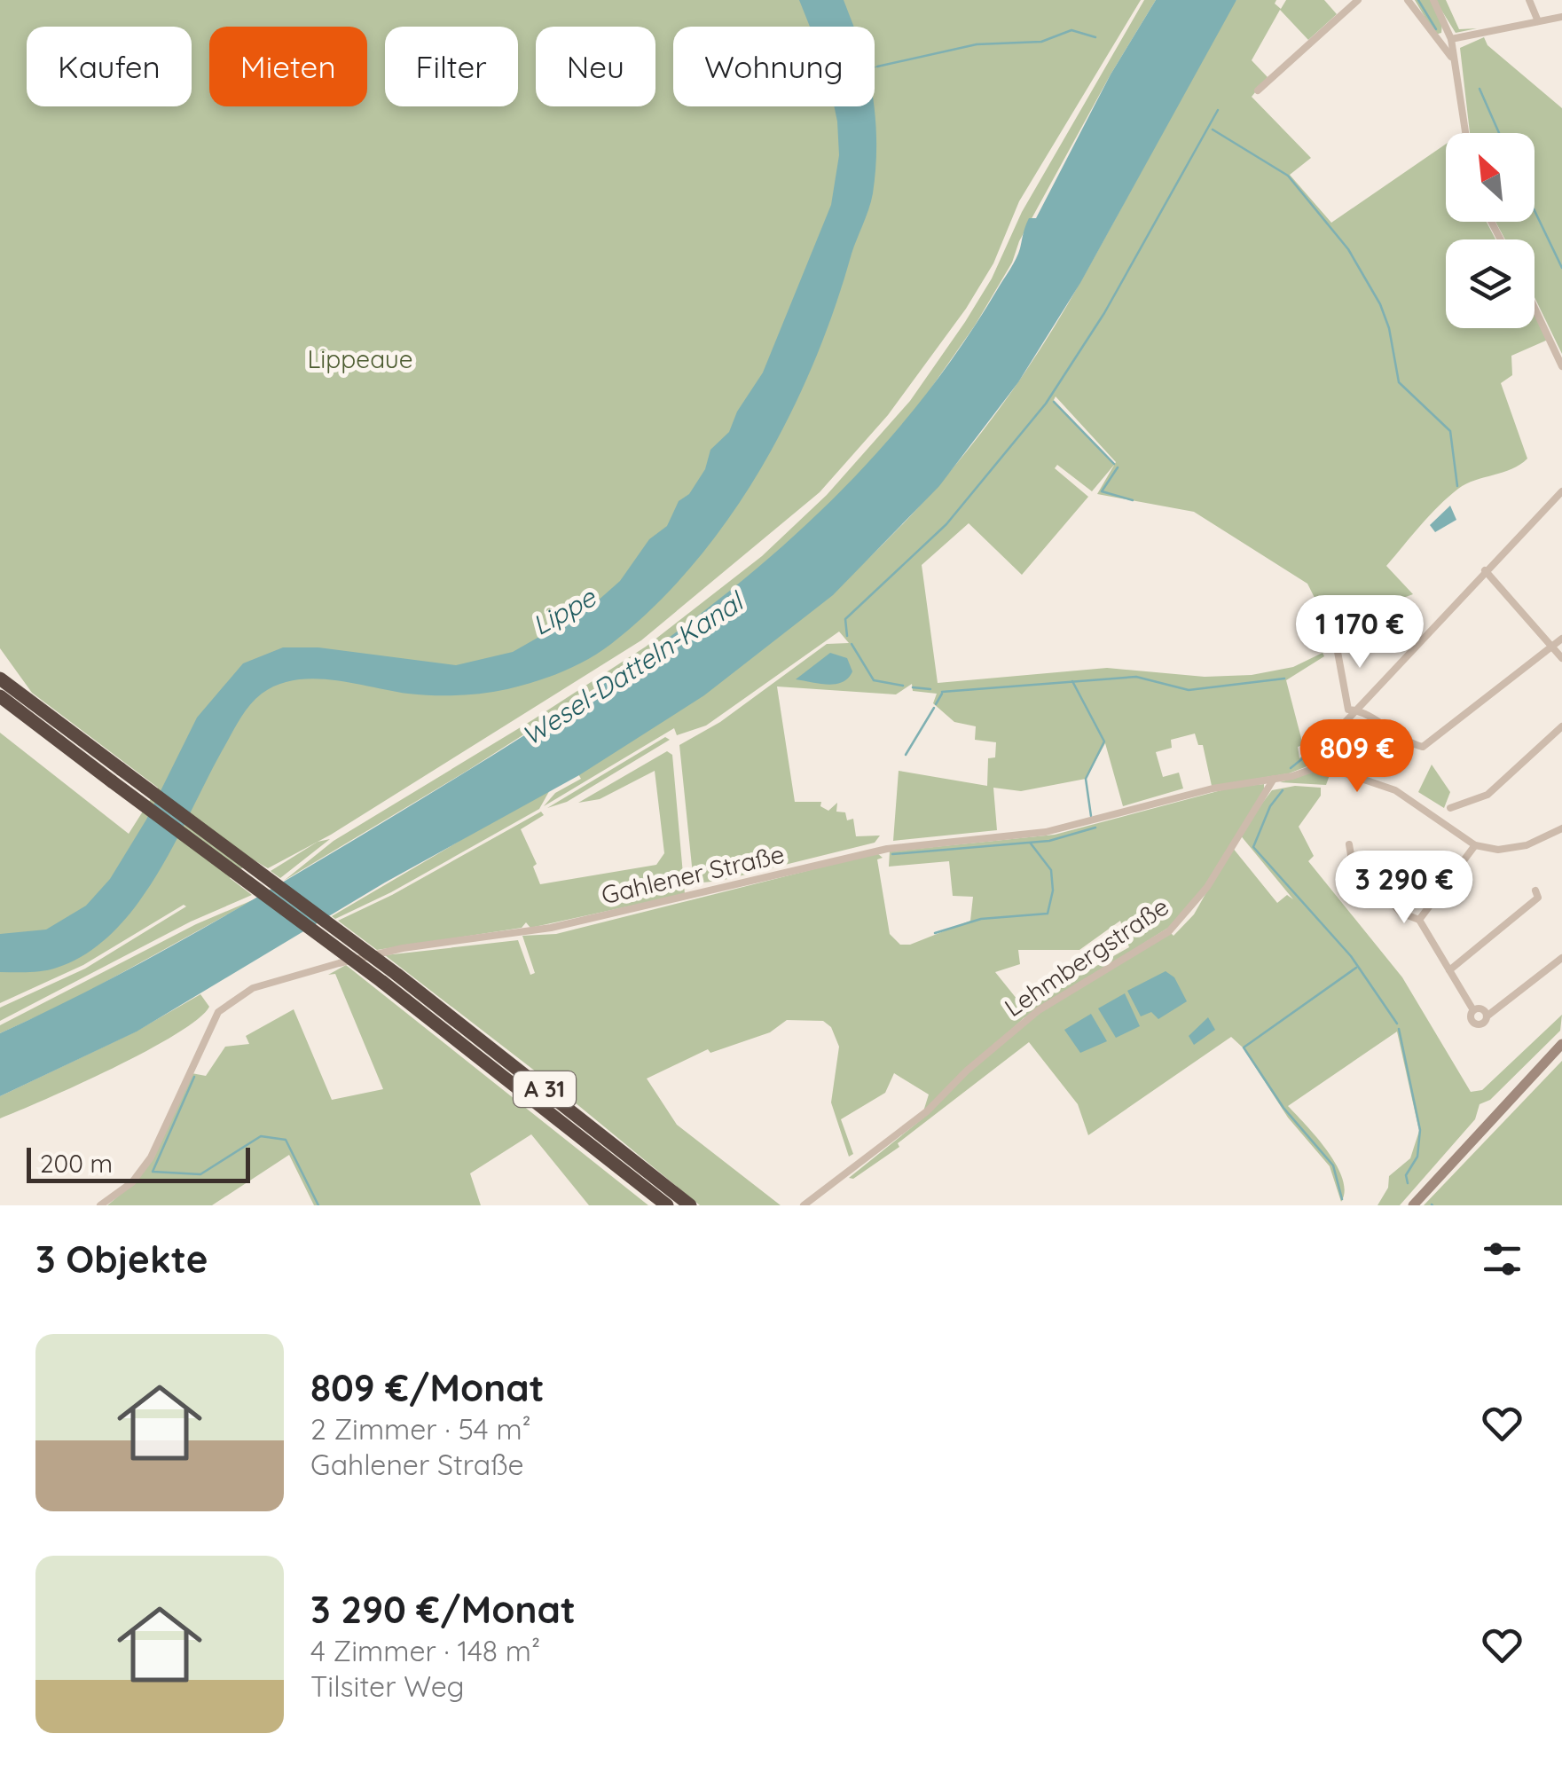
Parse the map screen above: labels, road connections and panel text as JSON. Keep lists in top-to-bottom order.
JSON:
{
  "streets": {
    "highway": ["A 31"],
    "street": ["Gahlener Straße", "Lehmbergstraße"]
  },
  "crossings": [
    ["Gahlener Straße", "Lehmbergstraße"]
  ],
  "water": ["Lippe", "Wesel-Datteln-Kanal"],
  "parks": ["Lippeaue"],
  "scale_bar": "200 m",
  "north": "top left",
  "page": {
    "chip": [
      "Kaufen",
      "Mieten",
      "Filter",
      "Neu",
      "Wohnung"
    ],
    "price": ["1 170 €", "809 €", "3 290 €"],
    "scale": "200 m",
    "heading": "3 Objekte",
    "list": [
      {
        "name": "809 €/Monat",
        "note": "2 Zimmer · 54 m² · Gahlener Straße"
      },
      {
        "name": "3 290 €/Monat",
        "note": "4 Zimmer · 148 m² · Tilsiter Weg"
      }
    ]
  }
}
